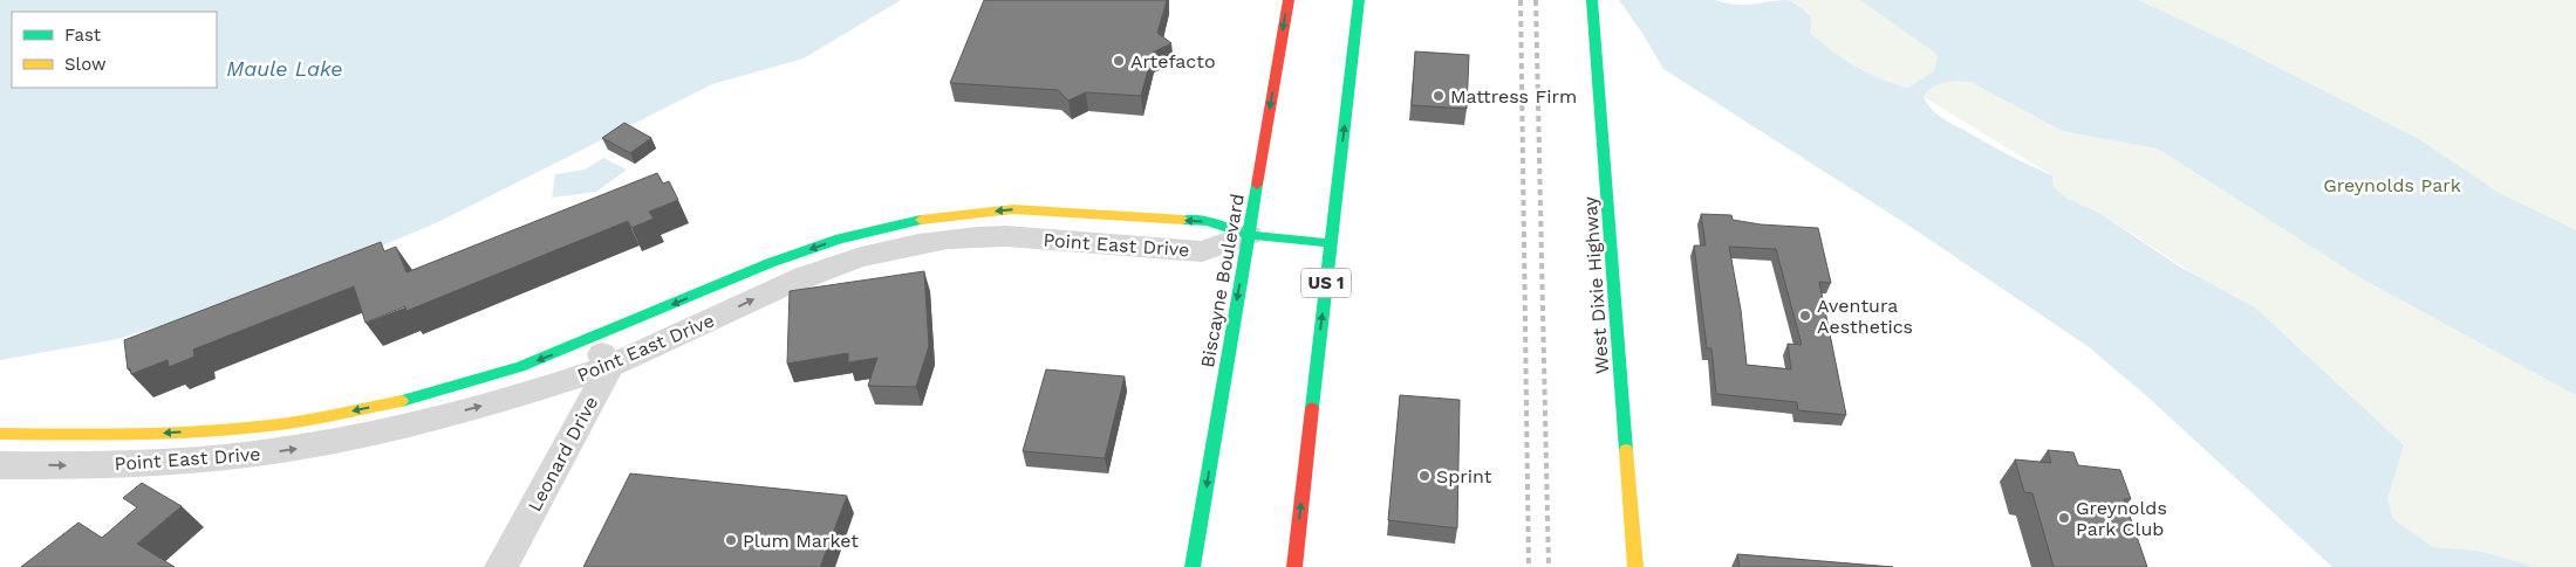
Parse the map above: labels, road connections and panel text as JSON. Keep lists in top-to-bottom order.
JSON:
{
  "streets": {
    "street": [
      "Point East Drive",
      "Biscayne Boulevard",
      "US 1",
      "West Dixie Highway",
      "Leonard Drive"
    ]
  },
  "crossings": [
    ["Point East Drive", "Biscayne Boulevard"],
    ["Point East Drive", "US 1"],
    ["Point East Drive", "Leonard Drive"]
  ],
  "water": ["Maule Lake"],
  "parks": ["Greynolds Park"],
  "places": [
    "Artefacto",
    "Mattress Firm",
    "Aventura Aesthetics",
    "Sprint",
    "Greynolds Park Club",
    "Plum Market"
  ],
  "legend": ["Fast", "Slow"]
}
